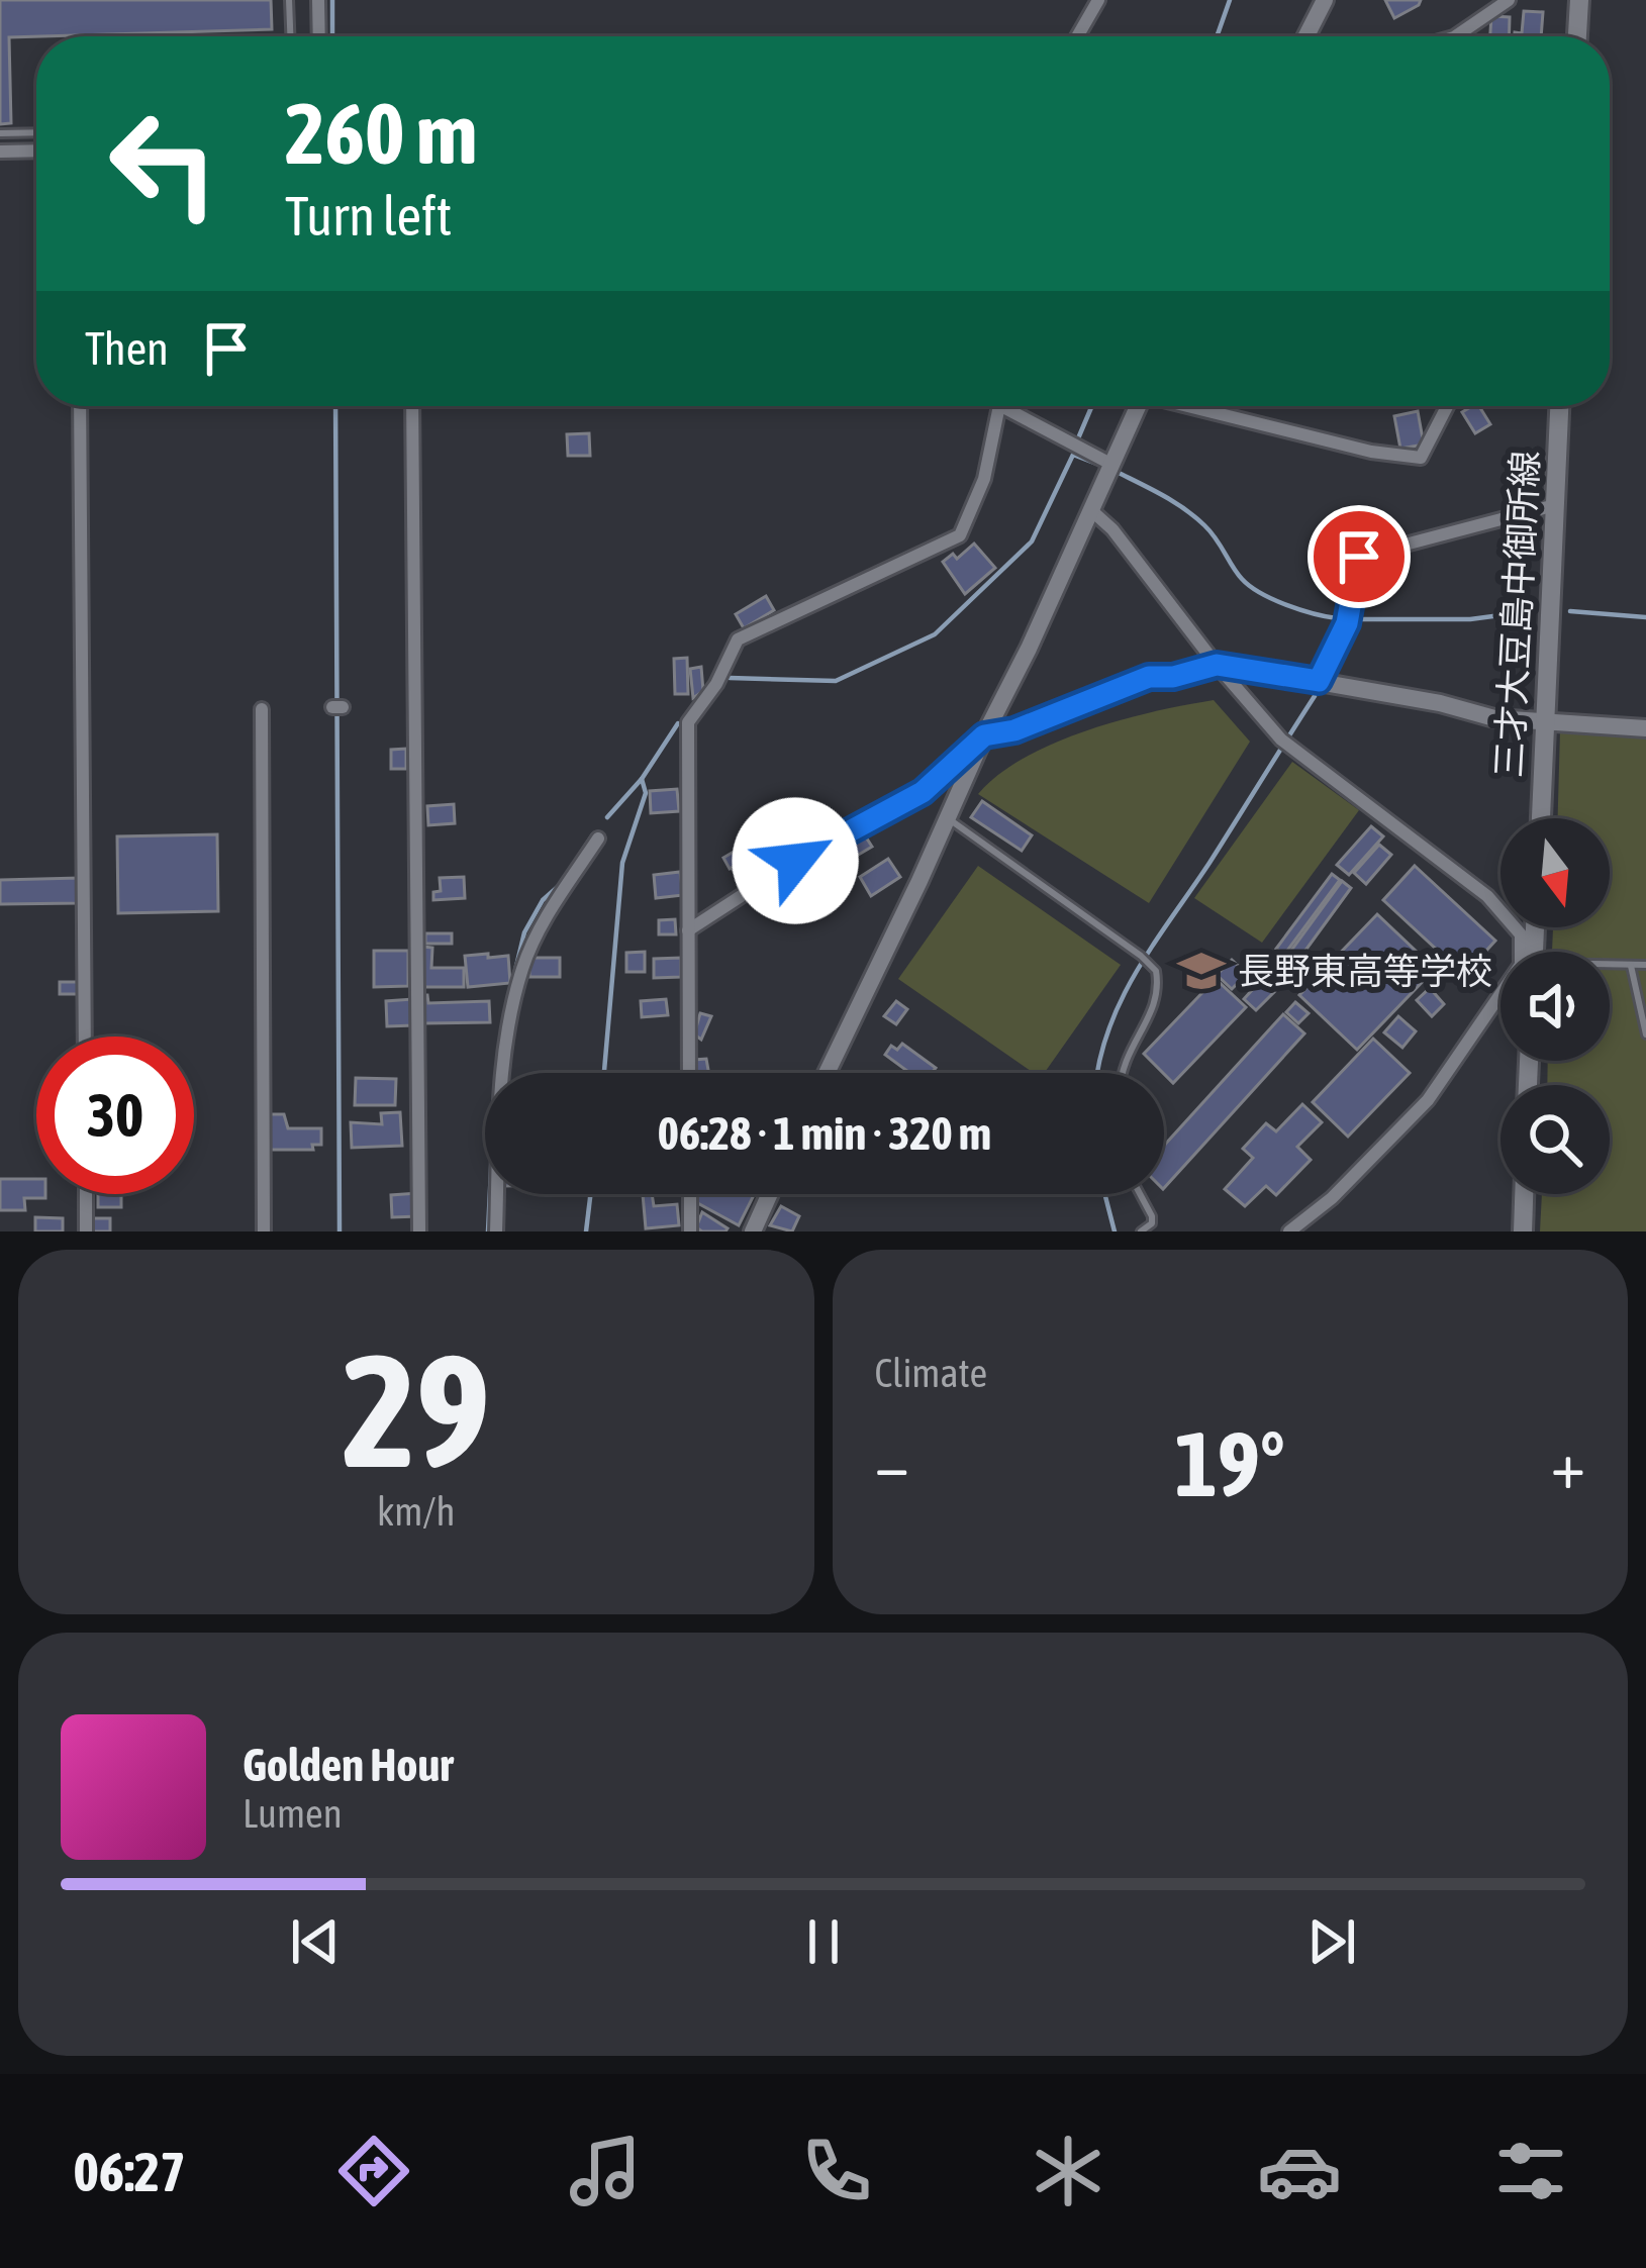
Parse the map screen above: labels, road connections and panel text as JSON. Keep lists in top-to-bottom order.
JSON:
{
  "streets": {
    "main road": ["三才大豆島中御所線"]
  },
  "places": {
    "school or university": ["長野東高等学校"]
  },
  "north": "bottom",
  "page": {
    "turn": ["260 m", "Turn left"],
    "then": "Then",
    "limit": "30",
    "trip": "06:28 · 1 min · 320 m",
    "tile": [
      ["29", "km/h"],
      "Climate"
    ],
    "heat": ["−", "19°", "+"],
    "song": ["Golden Hour", "Lumen"],
    "tabs": "06:27"
  }
}
